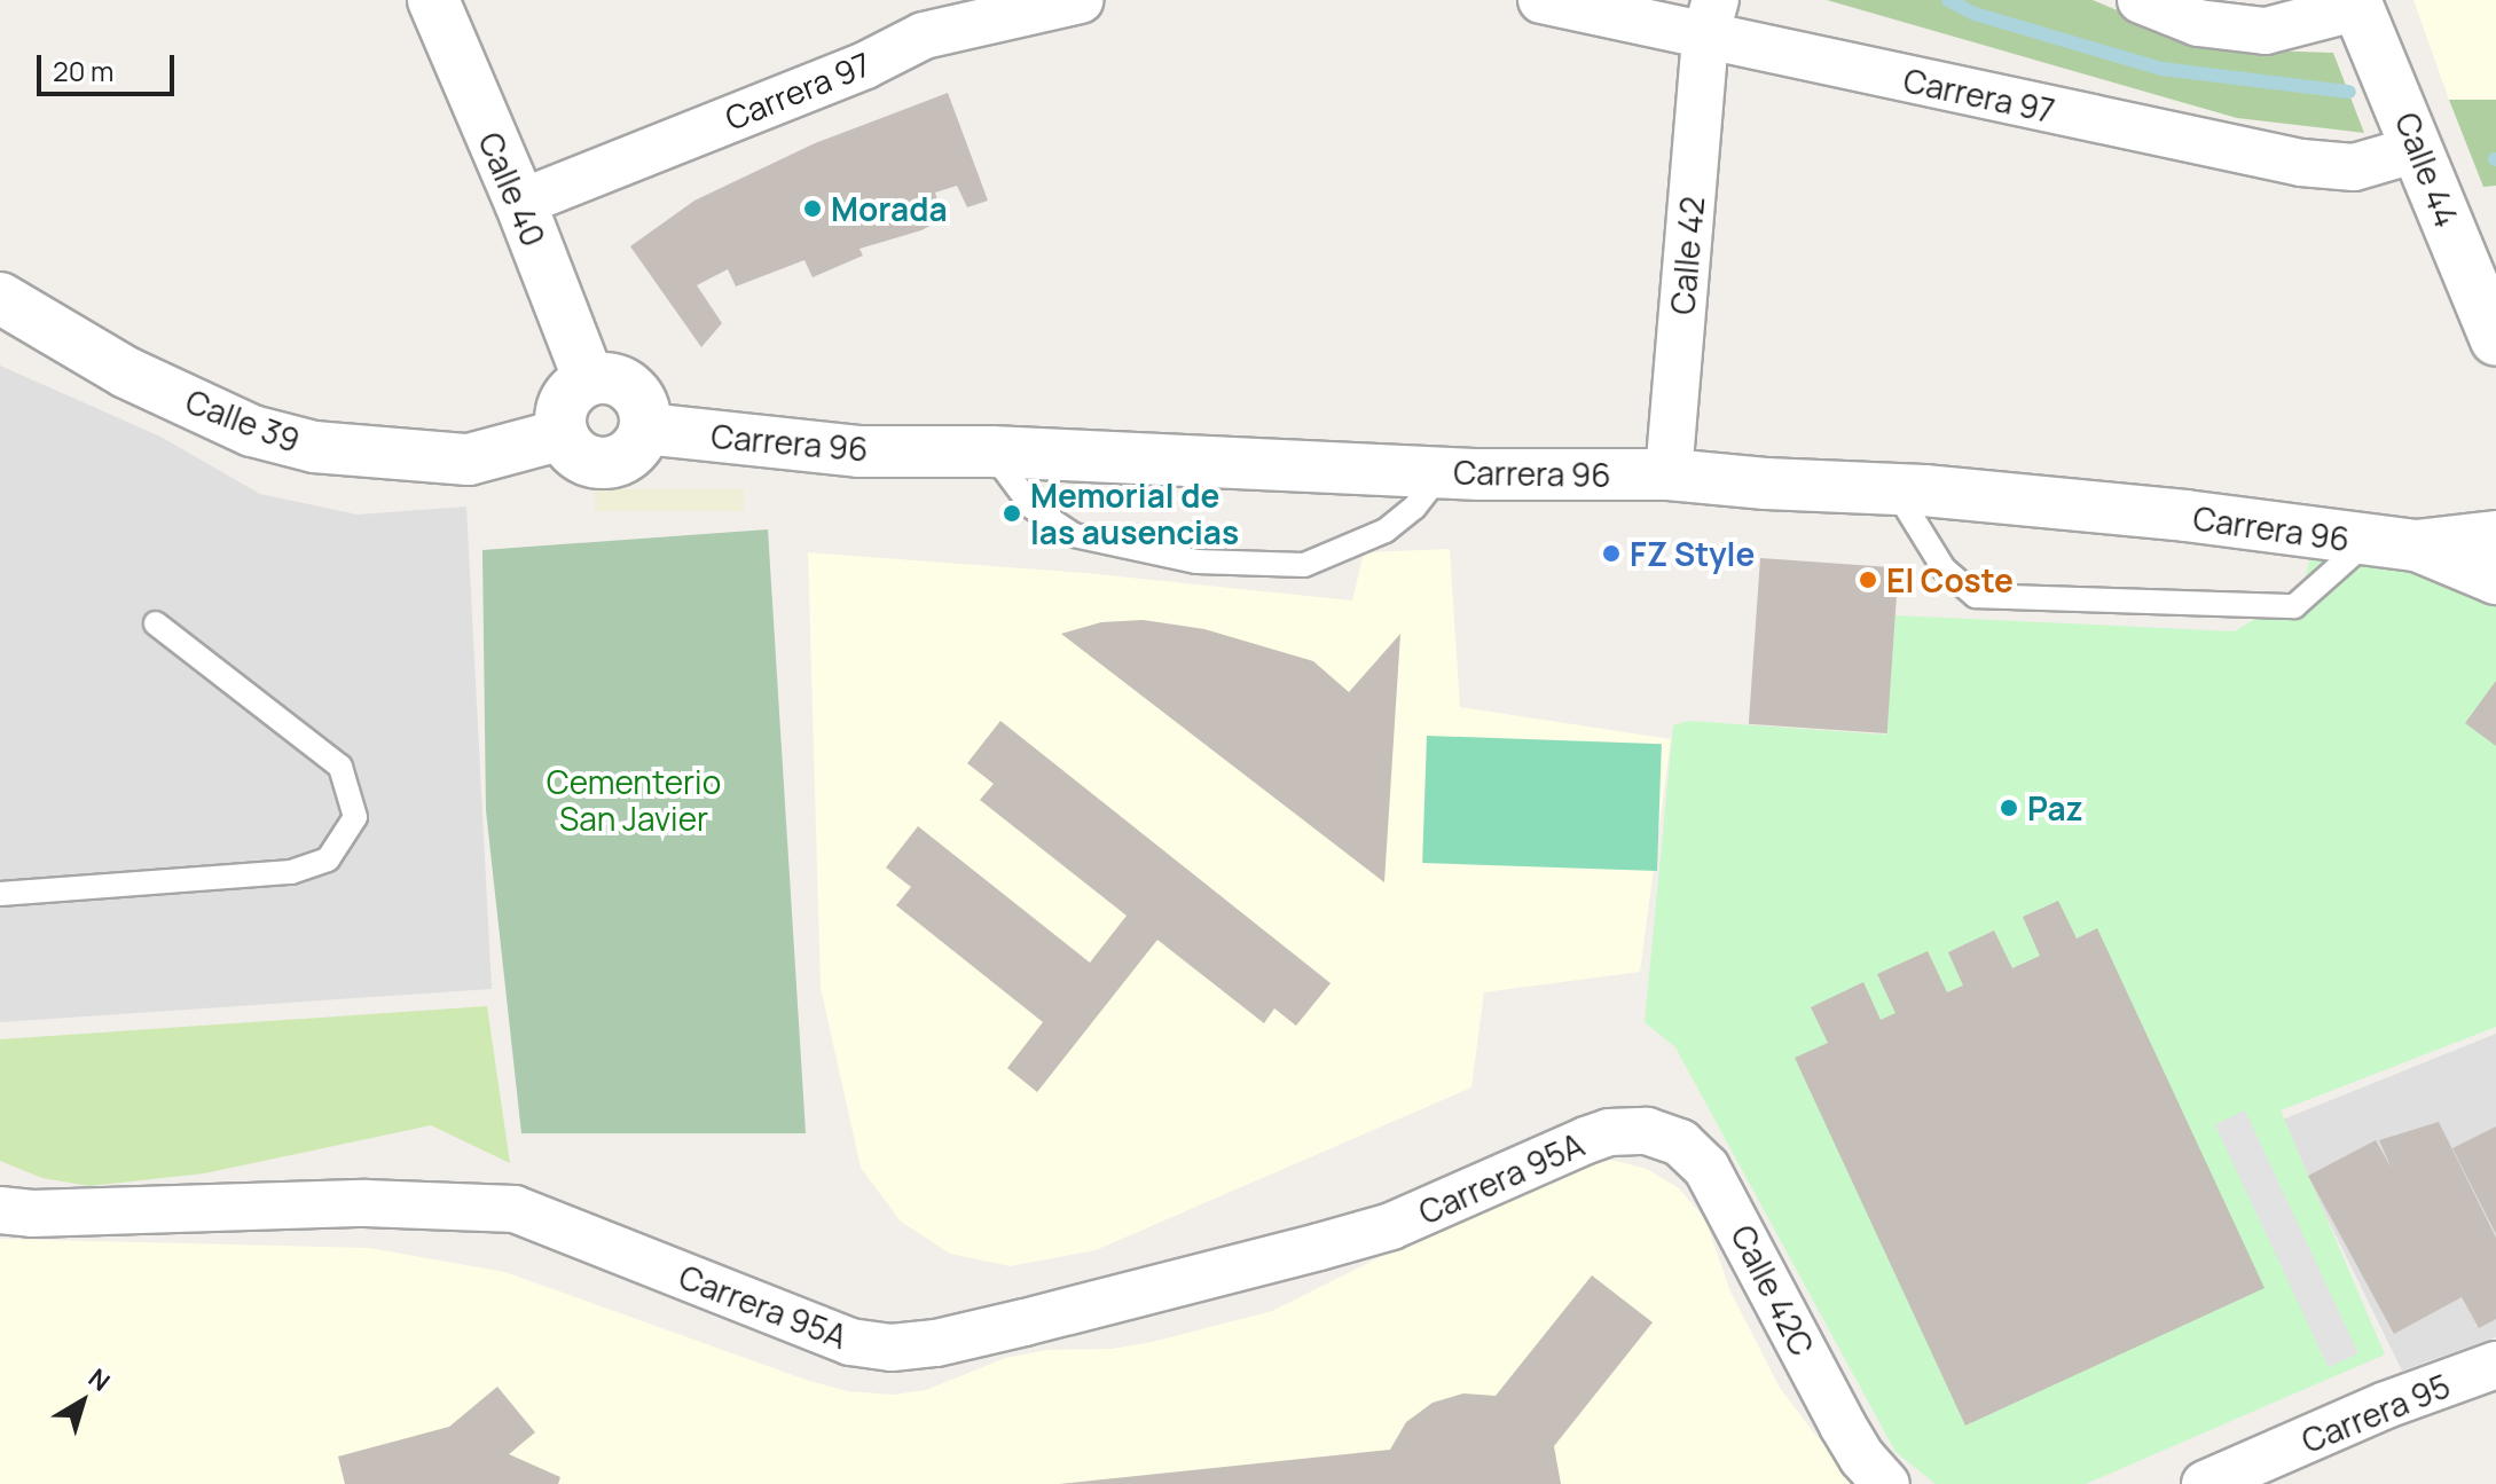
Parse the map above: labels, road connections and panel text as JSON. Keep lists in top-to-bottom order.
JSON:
{
  "streets": {
    "street": [
      "Carrera 97",
      "Calle 44",
      "Calle 40",
      "Calle 42",
      "Calle 39",
      "Carrera 96",
      "Carrera 95A",
      "Calle 42C",
      "Carrera 95"
    ]
  },
  "crossings": [
    ["Carrera 97", "Calle 44"],
    ["Carrera 97", "Calle 40"],
    ["Carrera 97", "Calle 42"],
    ["Calle 40", "Calle 39"],
    ["Calle 40", "Carrera 96"],
    ["Calle 42", "Carrera 96"],
    ["Calle 39", "Carrera 96"],
    ["Carrera 95A", "Calle 42C"]
  ],
  "parks": ["Cementerio San Javier"],
  "places": [
    "Morada",
    "Memorial de las ausencias",
    "FZ Style",
    "El Coste",
    "Paz"
  ],
  "scale_bar": "20 m",
  "north": "top right"
}
